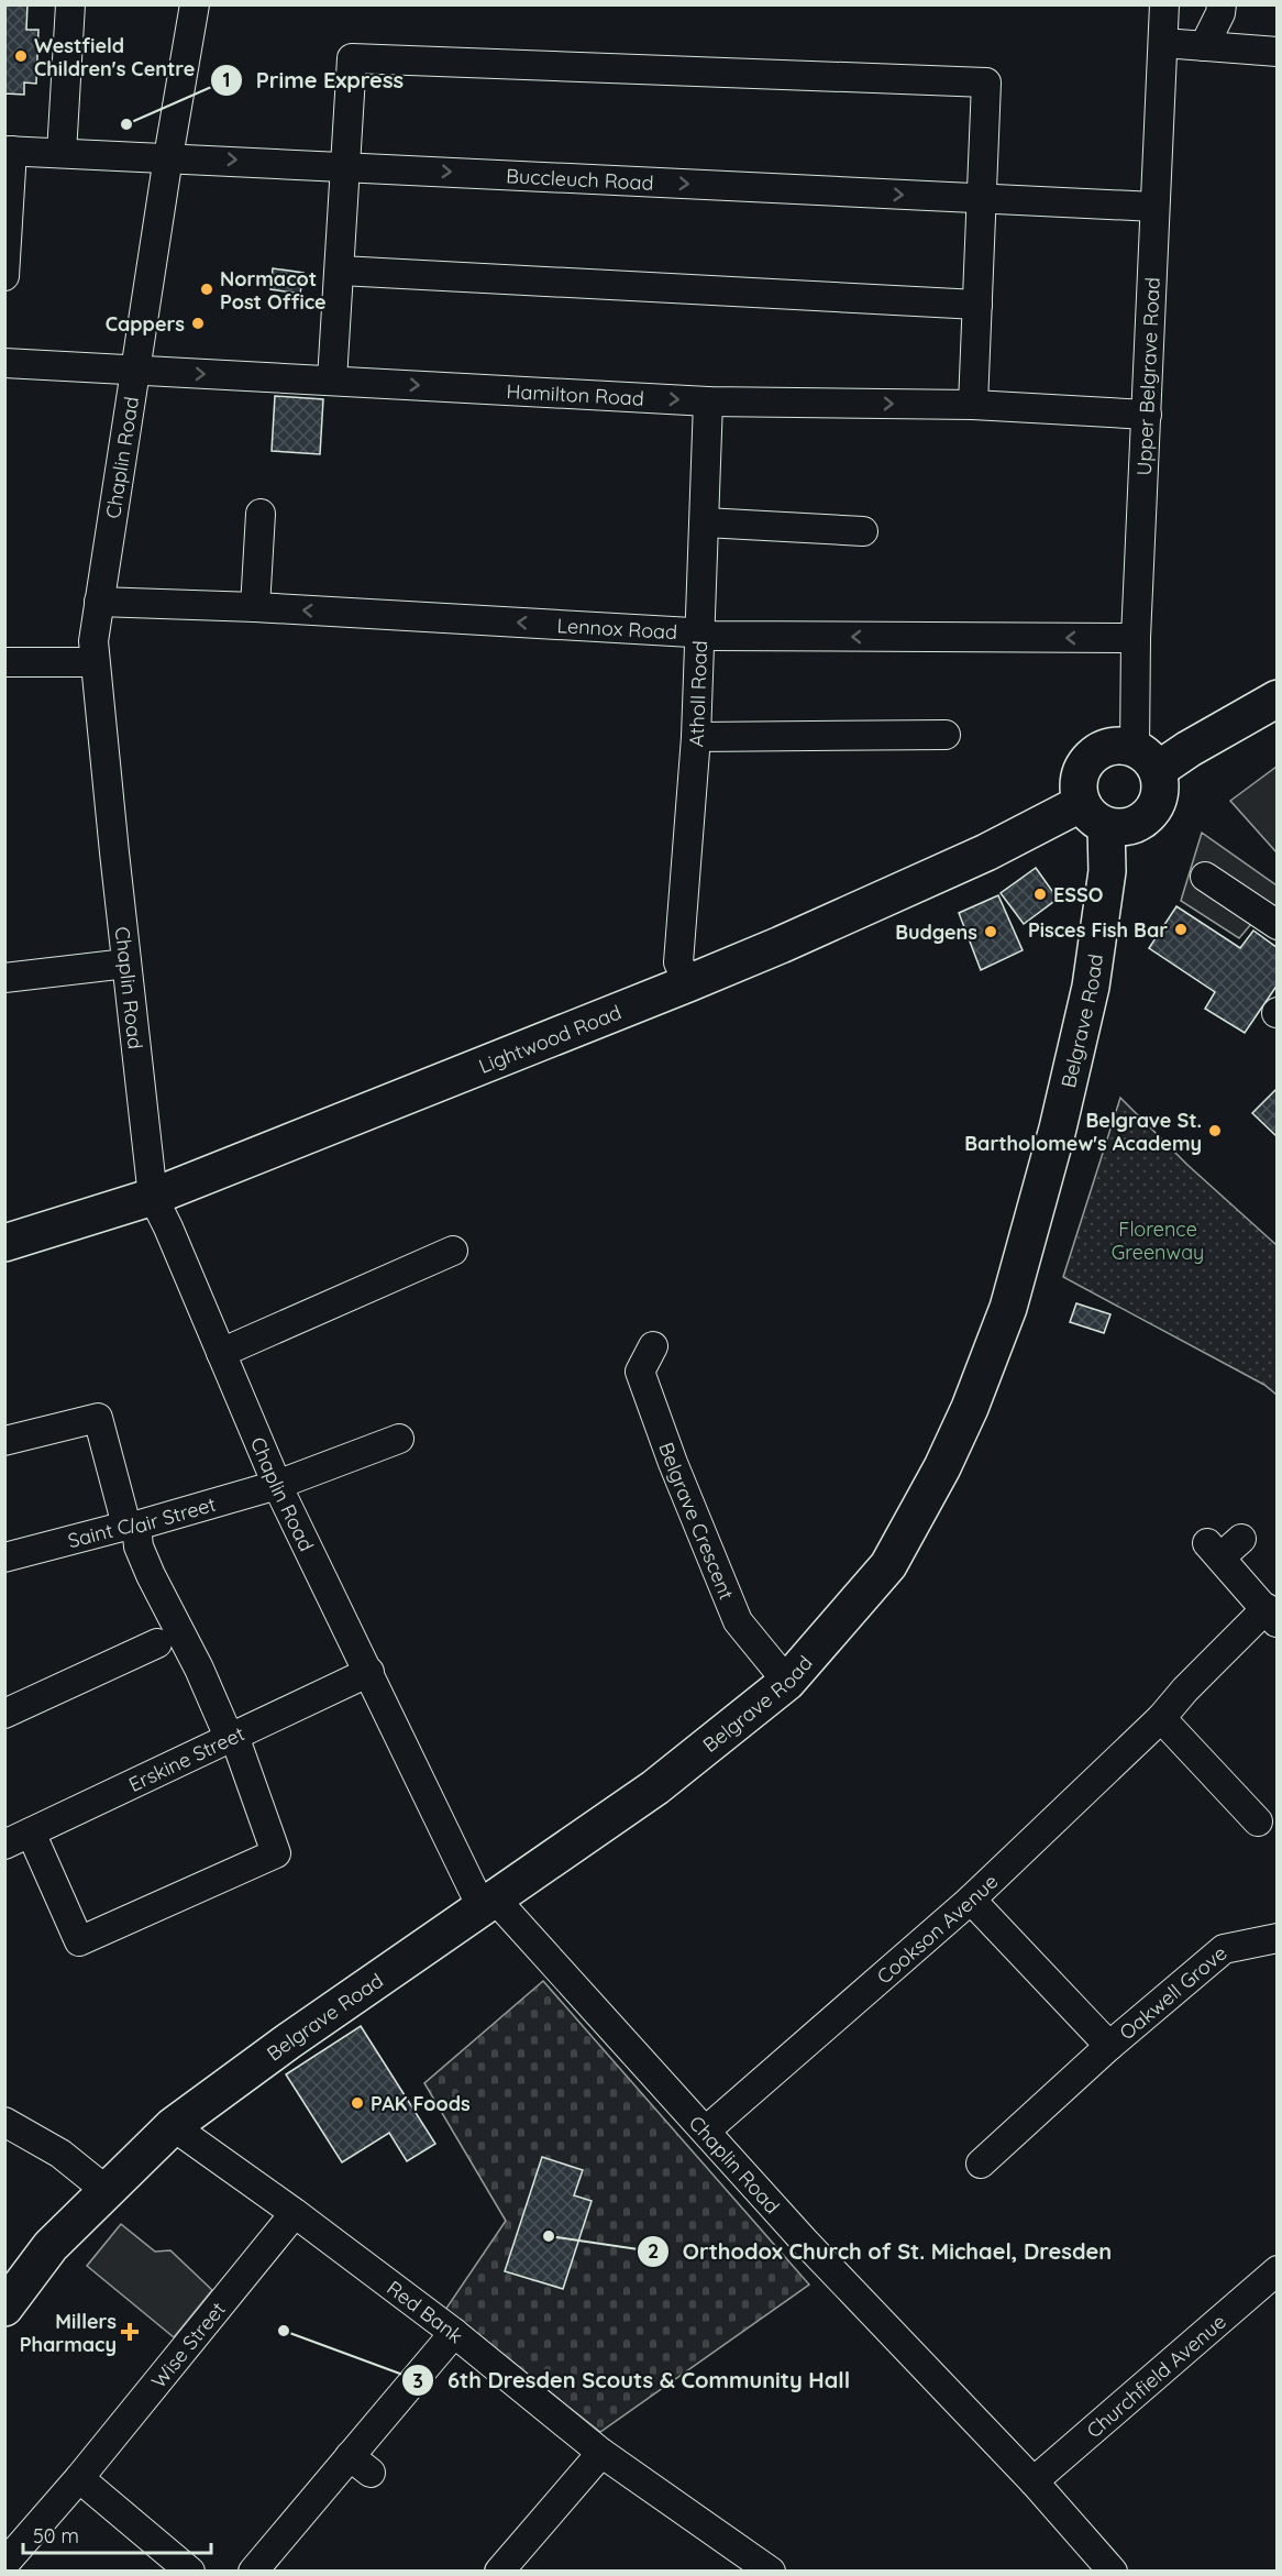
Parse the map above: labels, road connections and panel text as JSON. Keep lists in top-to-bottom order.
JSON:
{
  "streets": {
    "main road": ["Belgrave Road", "Lightwood Road"],
    "street": [
      "Buccleuch Road",
      "Upper Belgrave Road",
      "Hamilton Road",
      "Chaplin Road",
      "Lennox Road",
      "Atholl Road",
      "Belgrave Crescent",
      "Saint Clair Street",
      "Erskine Street",
      "Cookson Avenue",
      "Oakwell Grove",
      "Red Bank",
      "Wise Street",
      "Churchfield Avenue"
    ]
  },
  "crossings": [
    ["Buccleuch Road", "Upper Belgrave Road"],
    ["Buccleuch Road", "Chaplin Road"],
    ["Upper Belgrave Road", "Hamilton Road"],
    ["Upper Belgrave Road", "Lennox Road"],
    ["Upper Belgrave Road", "Belgrave Road"],
    ["Upper Belgrave Road", "Lightwood Road"],
    ["Hamilton Road", "Chaplin Road"],
    ["Hamilton Road", "Atholl Road"],
    ["Chaplin Road", "Lennox Road"],
    ["Chaplin Road", "Belgrave Road"],
    ["Chaplin Road", "Lightwood Road"],
    ["Chaplin Road", "Saint Clair Street"],
    ["Chaplin Road", "Erskine Street"],
    ["Chaplin Road", "Cookson Avenue"],
    ["Chaplin Road", "Churchfield Avenue"],
    ["Lennox Road", "Atholl Road"],
    ["Atholl Road", "Lightwood Road"],
    ["Belgrave Road", "Lightwood Road"],
    ["Belgrave Road", "Belgrave Crescent"],
    ["Belgrave Road", "Red Bank"],
    ["Cookson Avenue", "Oakwell Grove"],
    ["Red Bank", "Wise Street"]
  ],
  "parks": ["Florence Greenway"],
  "places": {
    "other": [
      "Westfield Children's Centre",
      "Prime Express",
      "Normacot Post Office",
      "Cappers",
      "ESSO",
      "Pisces Fish Bar",
      "Budgens",
      "Belgrave St. Bartholomew's Academy",
      "PAK Foods",
      "Orthodox Church of St. Michael, Dresden",
      "6th Dresden Scouts & Community Hall"
    ],
    "health": ["Millers Pharmacy"]
  },
  "scale_bar": "50 m"
}
